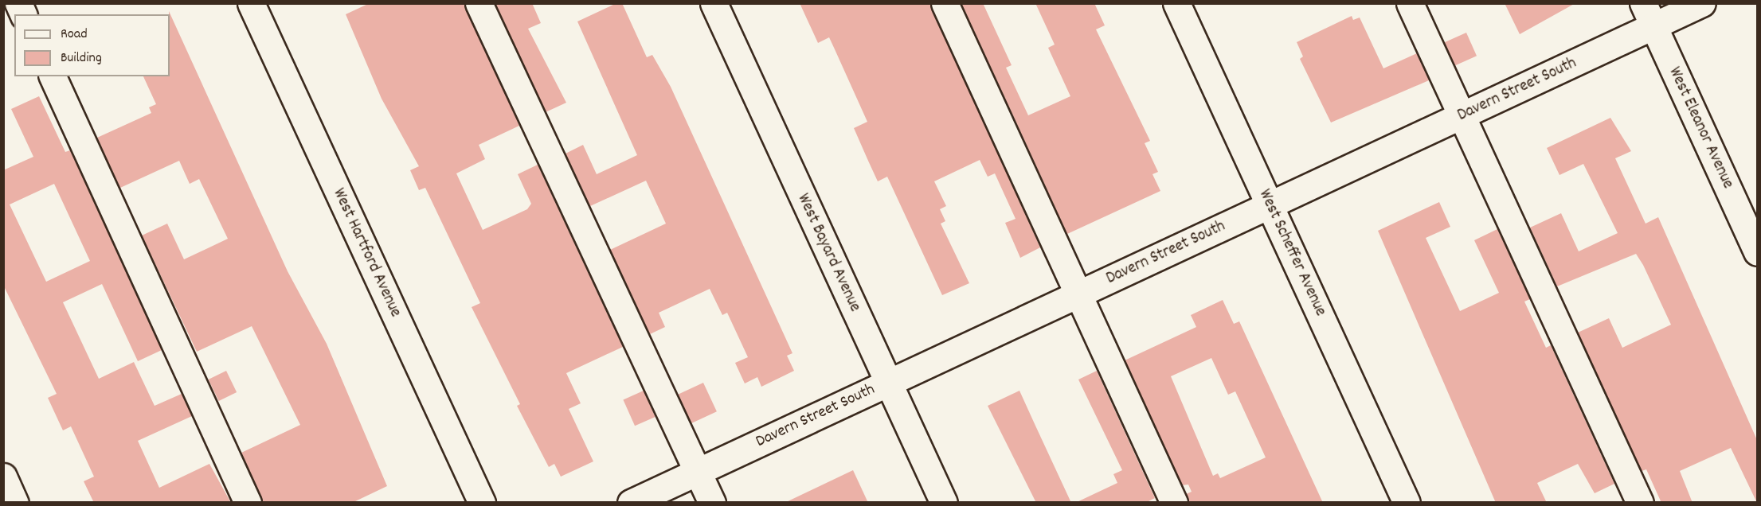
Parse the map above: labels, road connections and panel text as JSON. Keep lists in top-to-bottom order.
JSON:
{
  "streets": {
    "street": [
      "Davern Street South",
      "West Eleanor Avenue",
      "West Hartford Avenue",
      "West Bayard Avenue",
      "West Scheffer Avenue"
    ]
  },
  "crossings": [
    ["Davern Street South", "West Eleanor Avenue"],
    ["Davern Street South", "West Bayard Avenue"],
    ["Davern Street South", "West Scheffer Avenue"]
  ],
  "legend": ["Road", "Building"]
}
